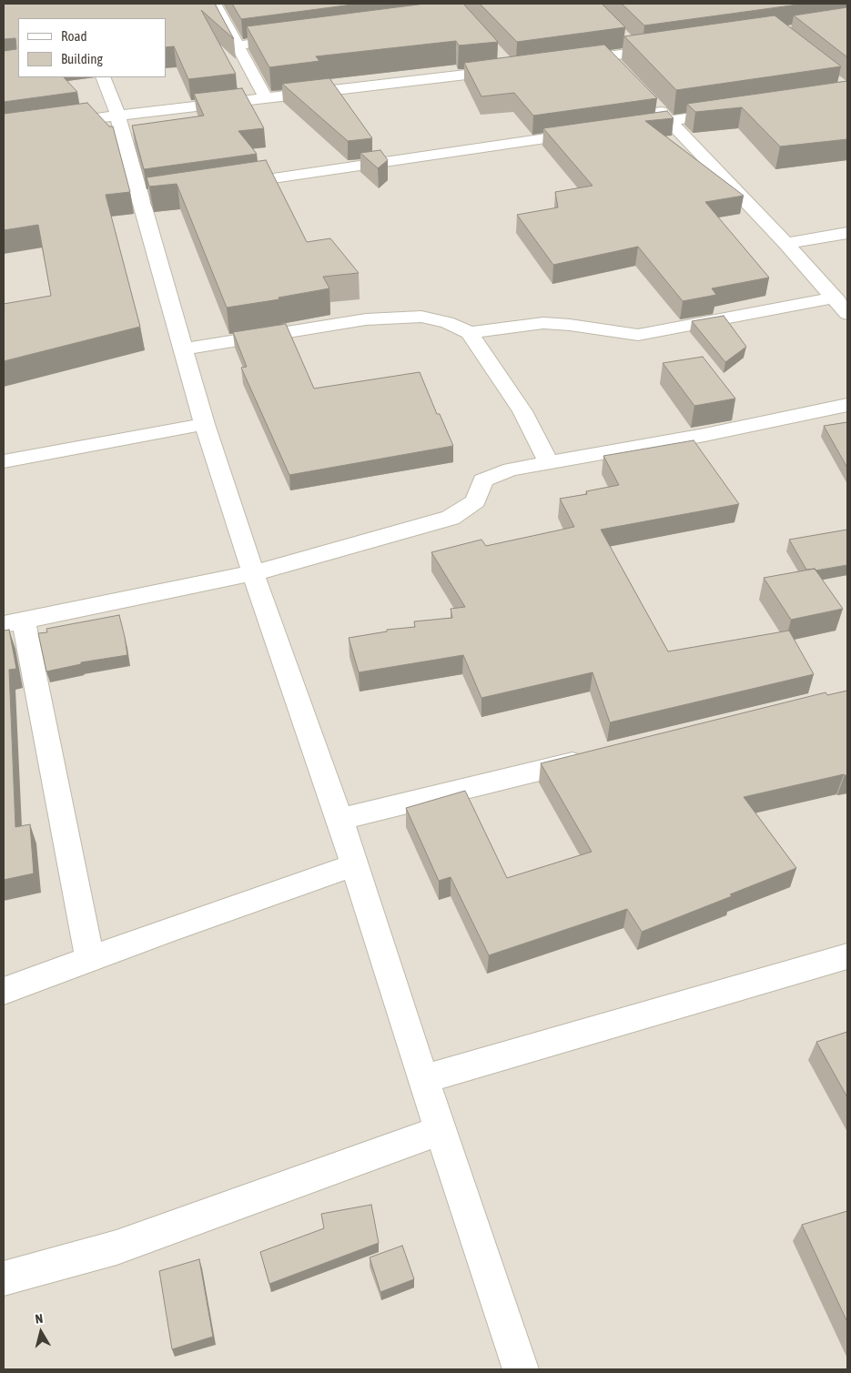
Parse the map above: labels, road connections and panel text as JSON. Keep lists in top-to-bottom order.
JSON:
{
  "legend": ["Road", "Building"],
  "north": "top"
}
